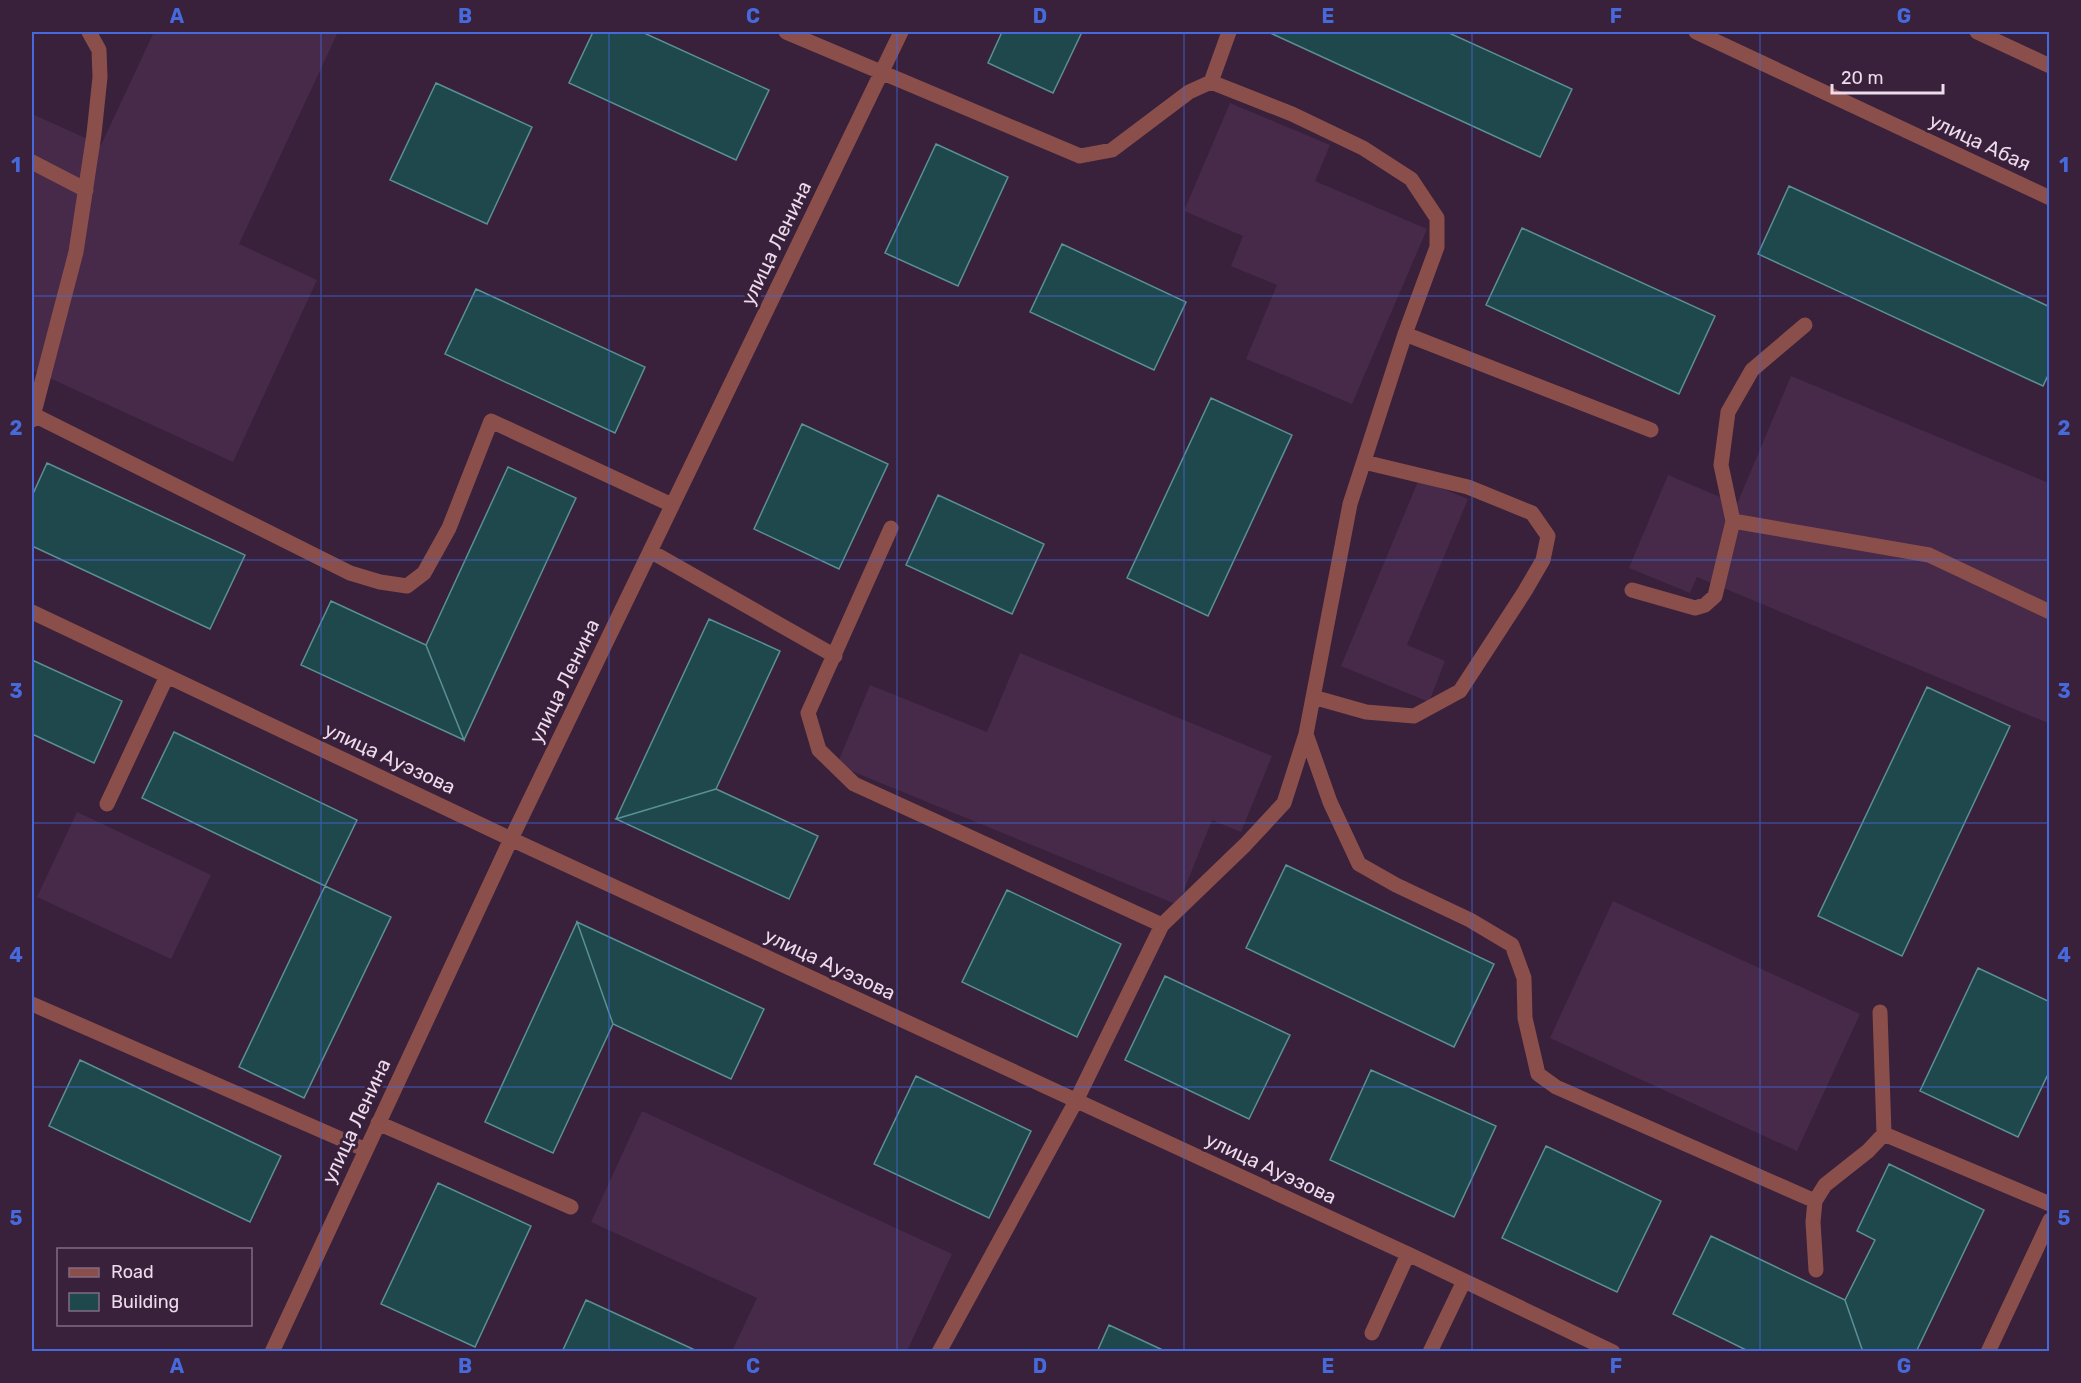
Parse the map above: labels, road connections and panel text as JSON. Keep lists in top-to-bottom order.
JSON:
{
  "streets": {
    "street": ["улица Абая", "улица Ленина", "улица Ауэзова"]
  },
  "crossings": [
    ["улица Ленина", "улица Ауэзова"]
  ],
  "legend": ["Road", "Building"],
  "scale_bar": "20 m",
  "grid": {
    "columns": [
      "A",
      "B",
      "C",
      "D",
      "E",
      "F",
      "G"
    ],
    "rows": [
      "1",
      "2",
      "3",
      "4",
      "5"
    ]
  }
}
